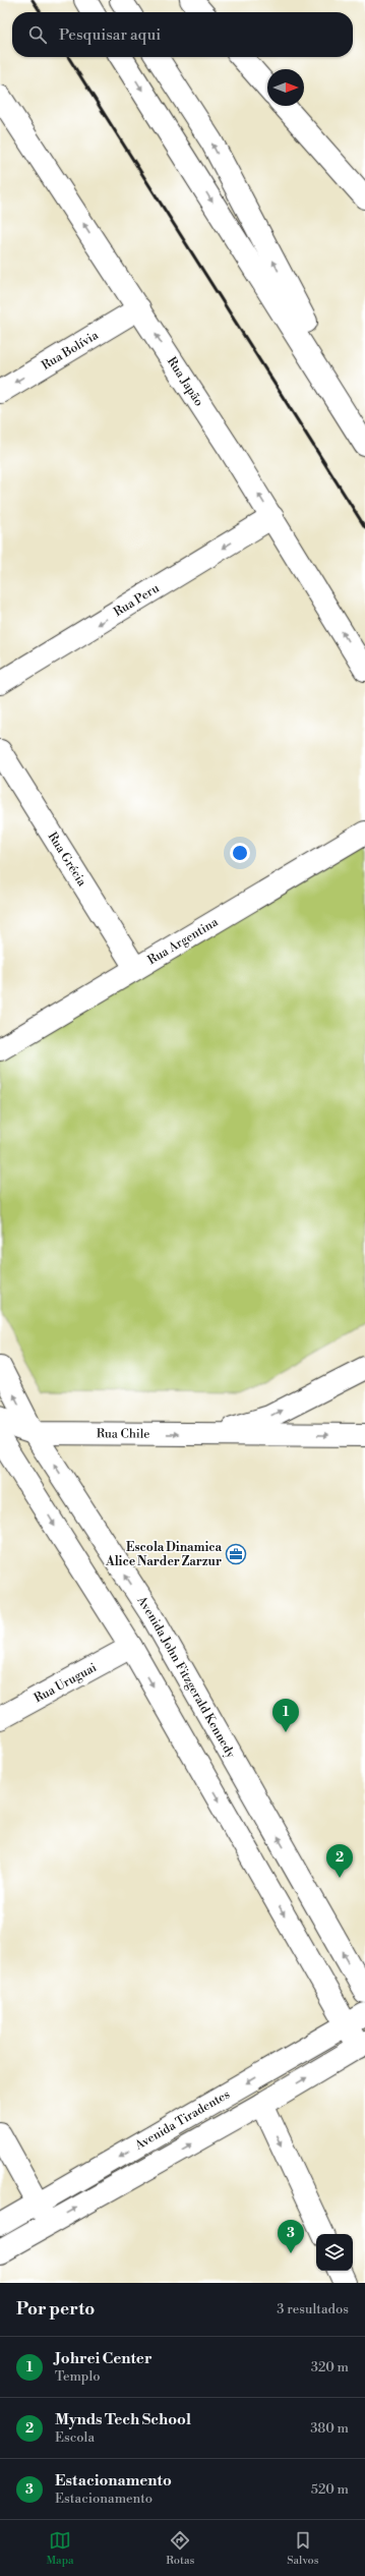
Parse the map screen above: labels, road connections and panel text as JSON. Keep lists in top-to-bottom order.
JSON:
{
  "streets": {
    "main road": [
      "Rua Bolívia",
      "Rua Japão",
      "Rua Peru",
      "Rua Grécia",
      "Rua Argentina",
      "Rua Chile",
      "Avenida John Fitzgerald Kennedy",
      "Rua Uruguai",
      "Avenida Tiradentes"
    ]
  },
  "crossings": [
    ["Rua Bolívia", "Rua Japão"],
    ["Rua Japão", "Rua Peru"],
    ["Rua Grécia", "Rua Argentina"],
    ["Rua Chile", "Avenida John Fitzgerald Kennedy"]
  ],
  "one_way": ["Rua Bolívia", "Rua Peru", "Rua Chile"],
  "places": {
    "office": ["Escola Dinamica Alice Narder Zarzur"]
  },
  "north": "right",
  "page": {
    "search": "Pesquisar aqui",
    "pins": ["1", "2", "3"],
    "heading": ["Por perto", "3 resultados"],
    "list": [
      {
        "mark": "1",
        "name": "Johrei Center",
        "note": "Templo",
        "value": "320 m"
      },
      {
        "mark": "2",
        "name": "Mynds Tech School",
        "note": "Escola",
        "value": "380 m"
      },
      {
        "mark": "3",
        "name": "Estacionamento",
        "note": "Estacionamento",
        "value": "520 m"
      }
    ],
    "nav": ["Mapa", "Rotas", "Salvos"]
  }
}
